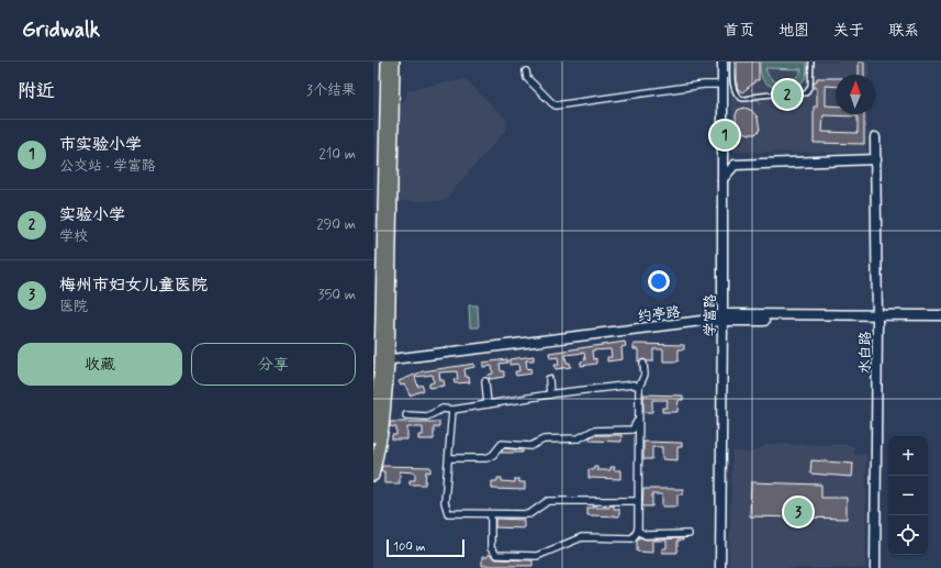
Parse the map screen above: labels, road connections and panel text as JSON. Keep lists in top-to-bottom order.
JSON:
{
  "streets": {
    "street": ["约亭路", "学富路", "水白路"]
  },
  "crossings": [
    ["约亭路", "学富路"],
    ["约亭路", "水白路"]
  ],
  "scale_bar": "100 m",
  "north": "top",
  "page": {
    "header": "Gridwalk",
    "nav": [
      "首页",
      "地图",
      "关于",
      "联系"
    ],
    "heading": ["附近", "3个结果"],
    "pins": ["2", "1", "3"],
    "list": [
      {
        "mark": "1",
        "name": "市实验小学",
        "note": "公交站 · 学富路",
        "value": "210 m"
      },
      {
        "mark": "2",
        "name": "实验小学",
        "note": "学校",
        "value": "290 m"
      },
      {
        "mark": "3",
        "name": "梅州市妇女儿童医院",
        "note": "医院",
        "value": "350 m"
      }
    ],
    "buttons": ["收藏", "分享"],
    "map_buttons": ["+", "−"],
    "scale": "100 m"
  }
}
